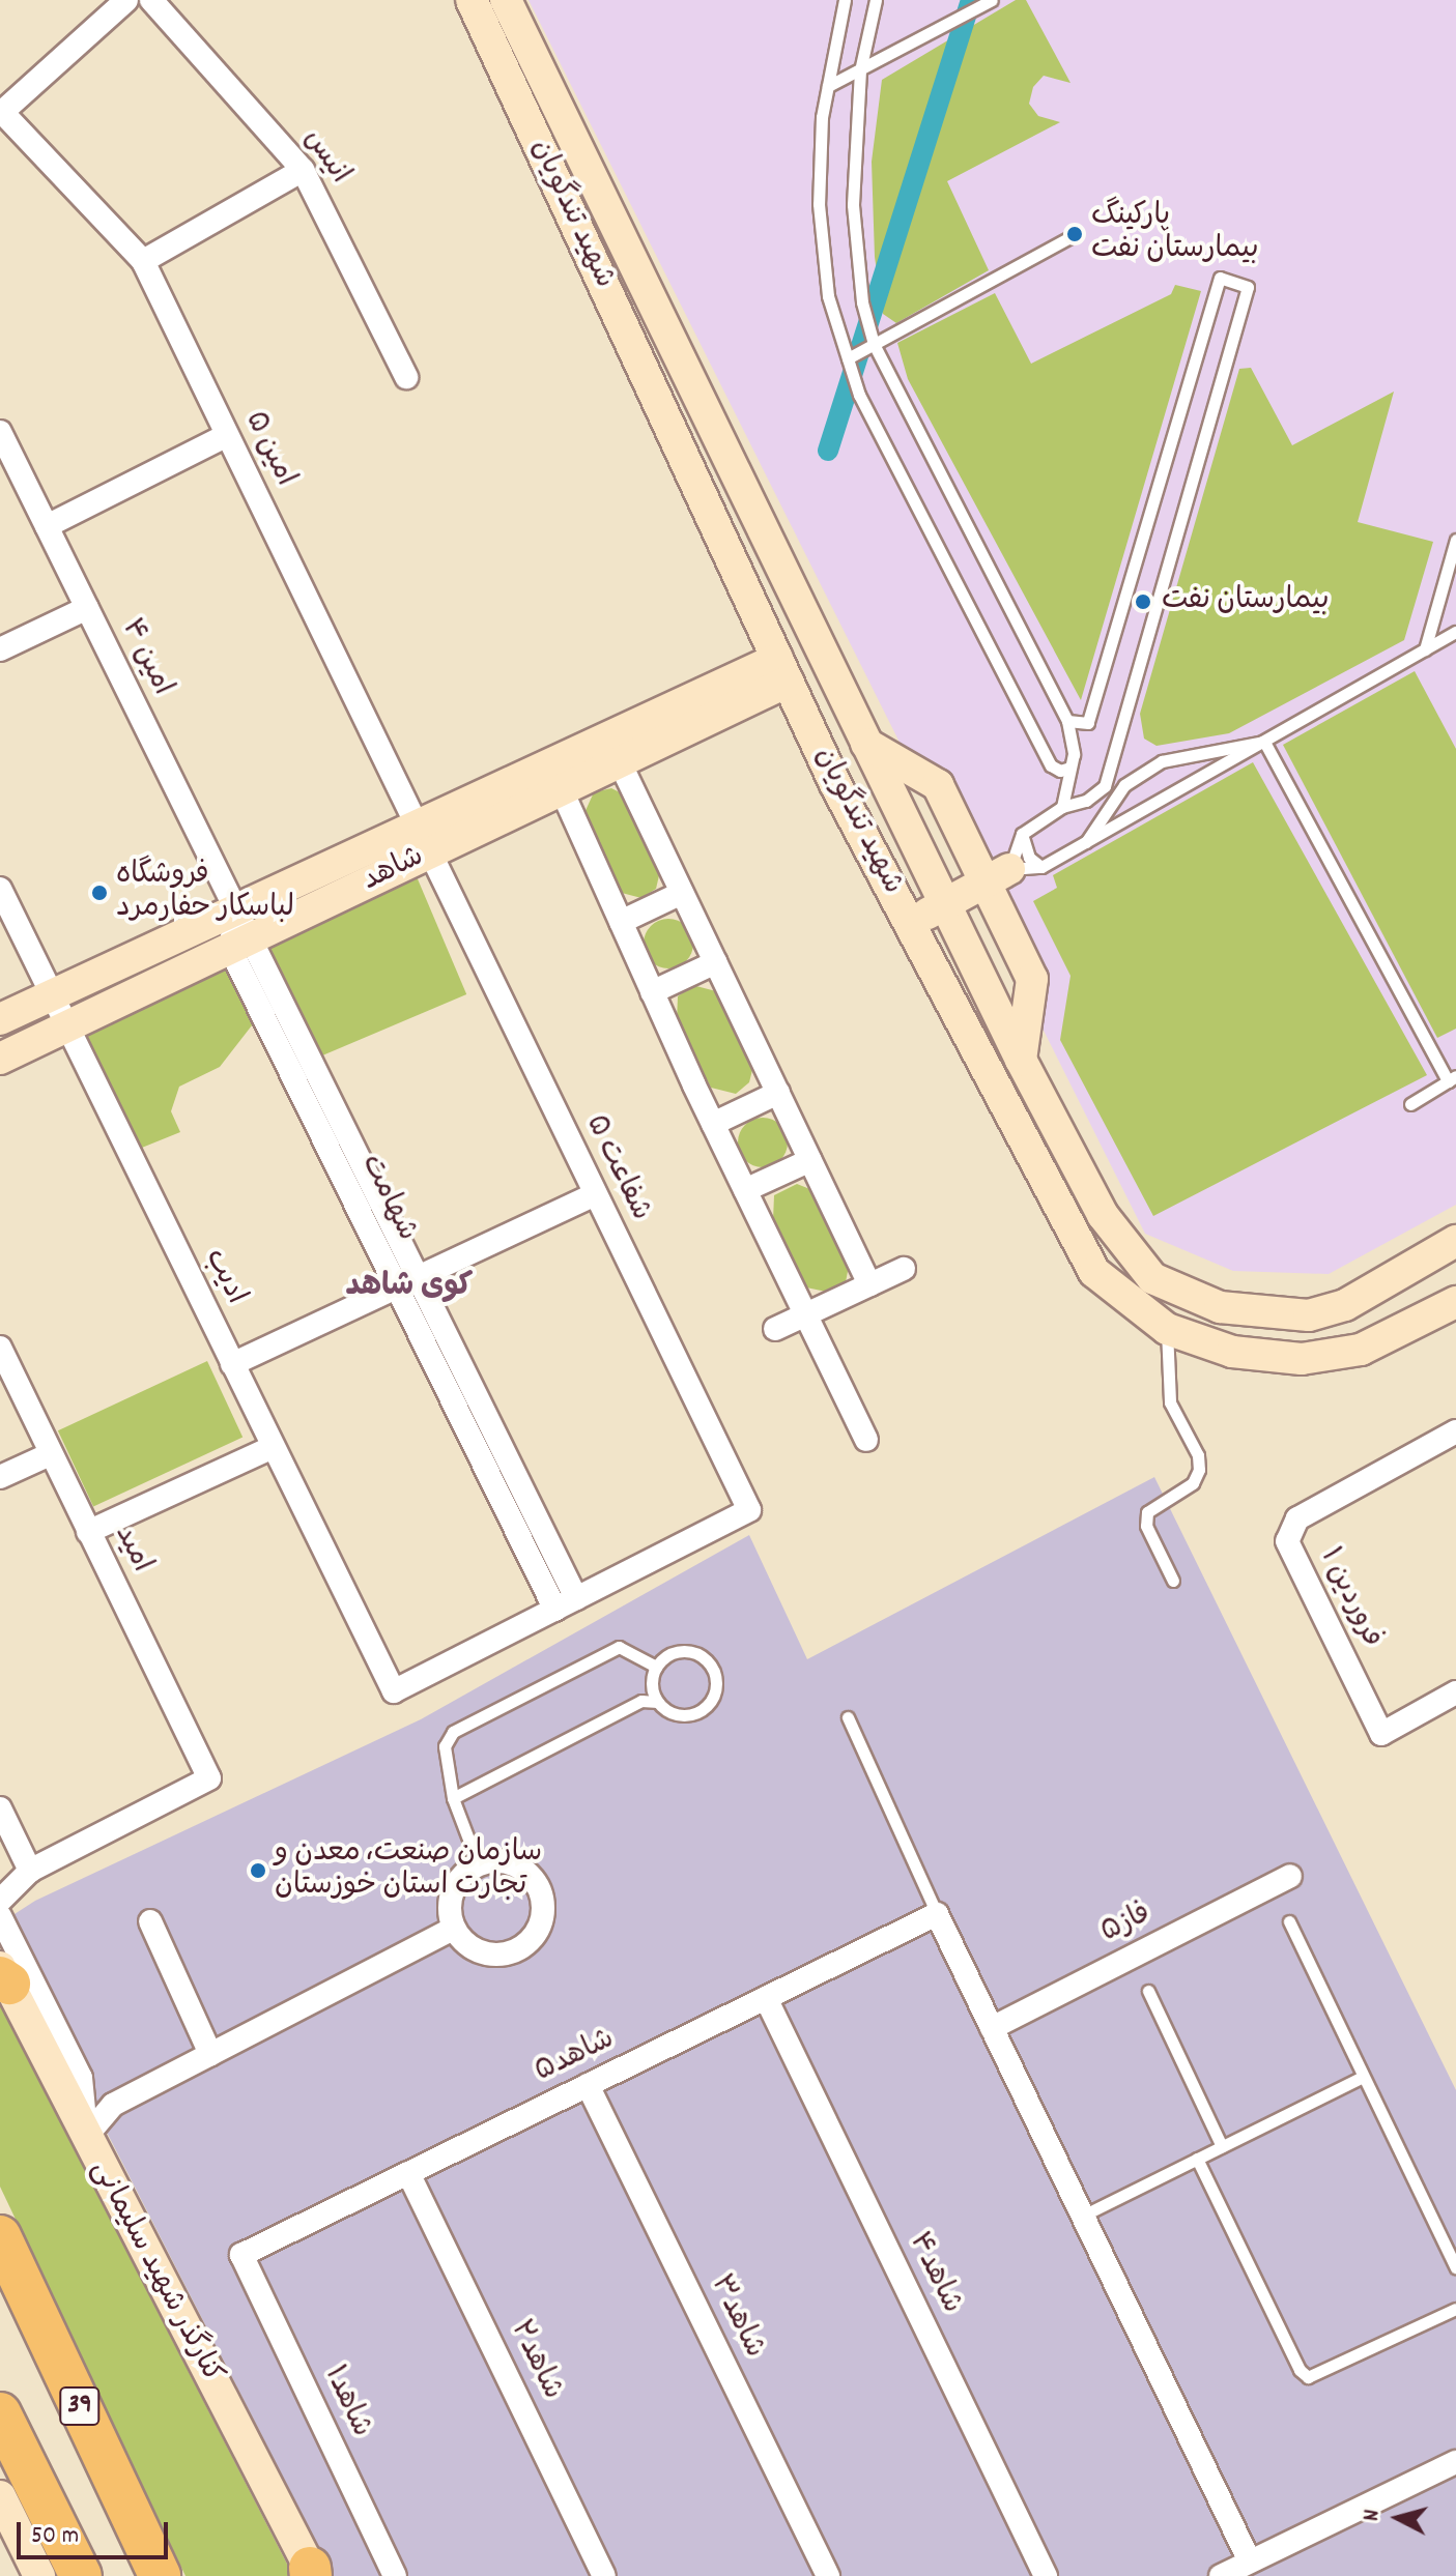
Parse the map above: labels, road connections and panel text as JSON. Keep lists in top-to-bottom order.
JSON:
{
  "streets": {
    "highway": ["39"],
    "main road": ["شهید تندگویان", "شاهد", "کنارگذر شهید سلیمانی"],
    "street": [
      "انیس",
      "امین ۵",
      "امین ۴",
      "شفاعت ۵",
      "شهامت",
      "ادیب",
      "امید",
      "فروردین ۱",
      "فاز۵",
      "شاهد۵",
      "شاهد۴",
      "شاهد۳",
      "شاهد۲",
      "شاهد۱"
    ]
  },
  "crossings": [
    ["شهید تندگویان", "شاهد"],
    ["امین ۵", "شاهد"],
    ["امین ۵", "شفاعت ۵"],
    ["امین ۴", "شاهد"],
    ["شاهد", "شفاعت ۵"],
    ["شاهد", "شهامت"],
    ["شاهد", "ادیب"],
    ["شفاعت ۵", "شهامت"],
    ["شهامت", "ادیب"],
    ["شاهد۵", "شاهد۴"],
    ["شاهد۵", "شاهد۳"],
    ["شاهد۵", "شاهد۲"],
    ["شاهد۵", "شاهد۱"]
  ],
  "districts": ["کوی شاهد"],
  "places": [
    "پارکینگ بیمارستان نفت",
    "بیمارستان نفت",
    "فروشگاه لباسکار حفارمرد",
    "سازمان صنعت، معدن و تجارت استان خوزستان"
  ],
  "scale_bar": "50 m",
  "north": "left"
}
